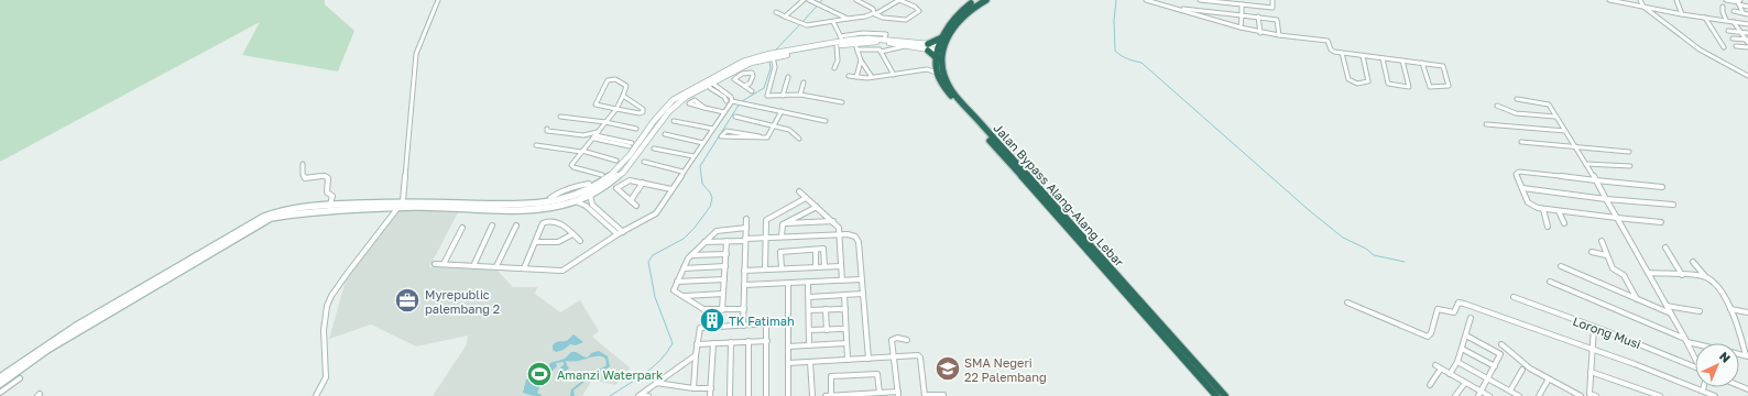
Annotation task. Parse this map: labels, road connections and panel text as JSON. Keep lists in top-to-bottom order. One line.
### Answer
{"streets":{"highway":["Jalan Bypass Alang-Alang Lebar"],"street":["Lorong Musi"]},"places":{"office":["Myrepublic palembang 2"],"building":["TK Fatimah"],"school or university":["SMA Negeri 22 Palembang"],"sports":["Amanzi Waterpark"]},"north":"top right"}
